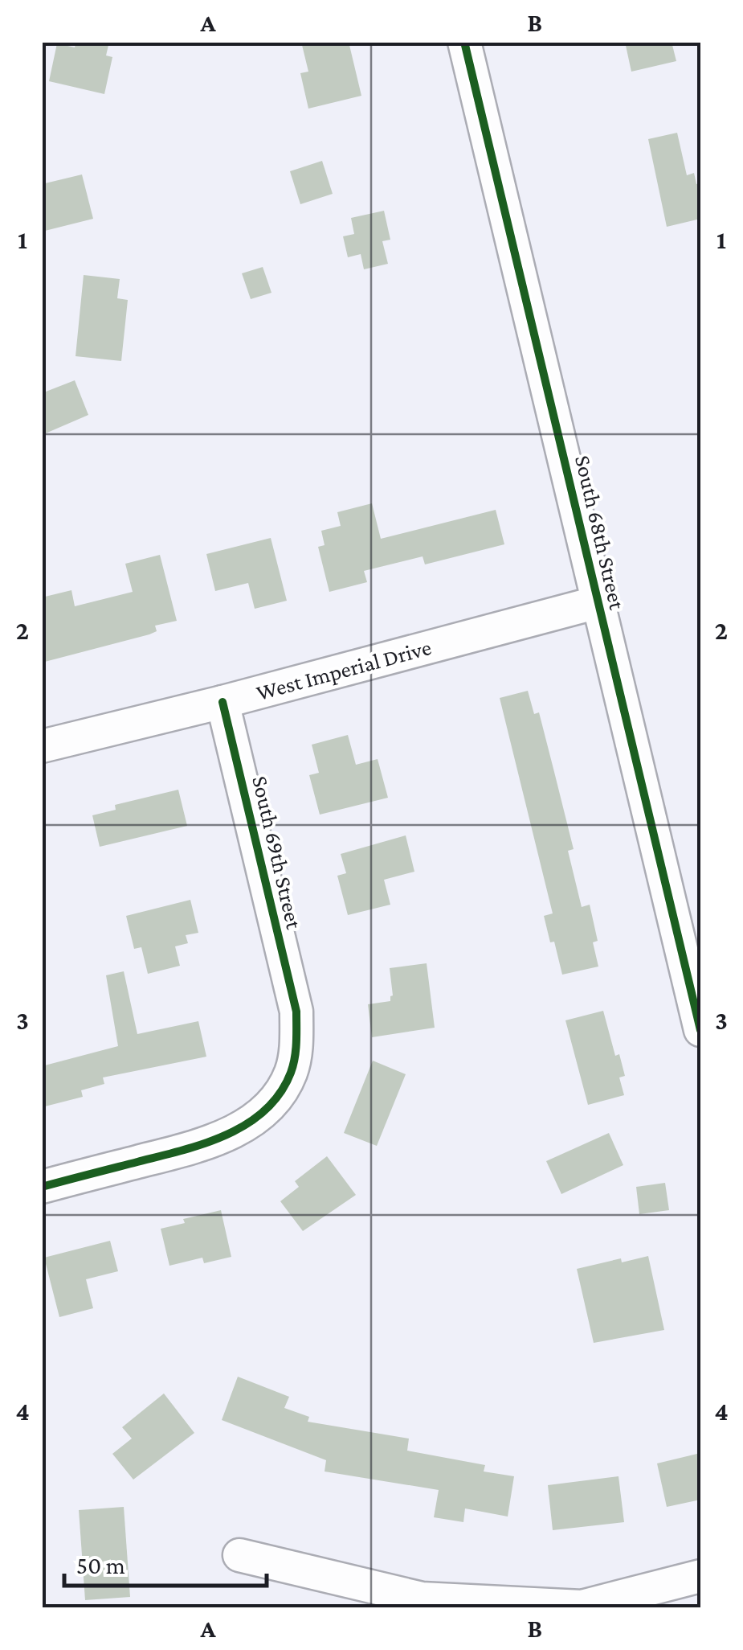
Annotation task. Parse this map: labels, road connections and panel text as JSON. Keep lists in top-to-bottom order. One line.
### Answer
{"streets":{"street":["South 68th Street","West Imperial Drive","South 69th Street"]},"crossings":[["South 68th Street","West Imperial Drive"],["West Imperial Drive","South 69th Street"]],"scale_bar":"50 m","grid":{"columns":["A","B"],"rows":["1","2","3","4"]}}
